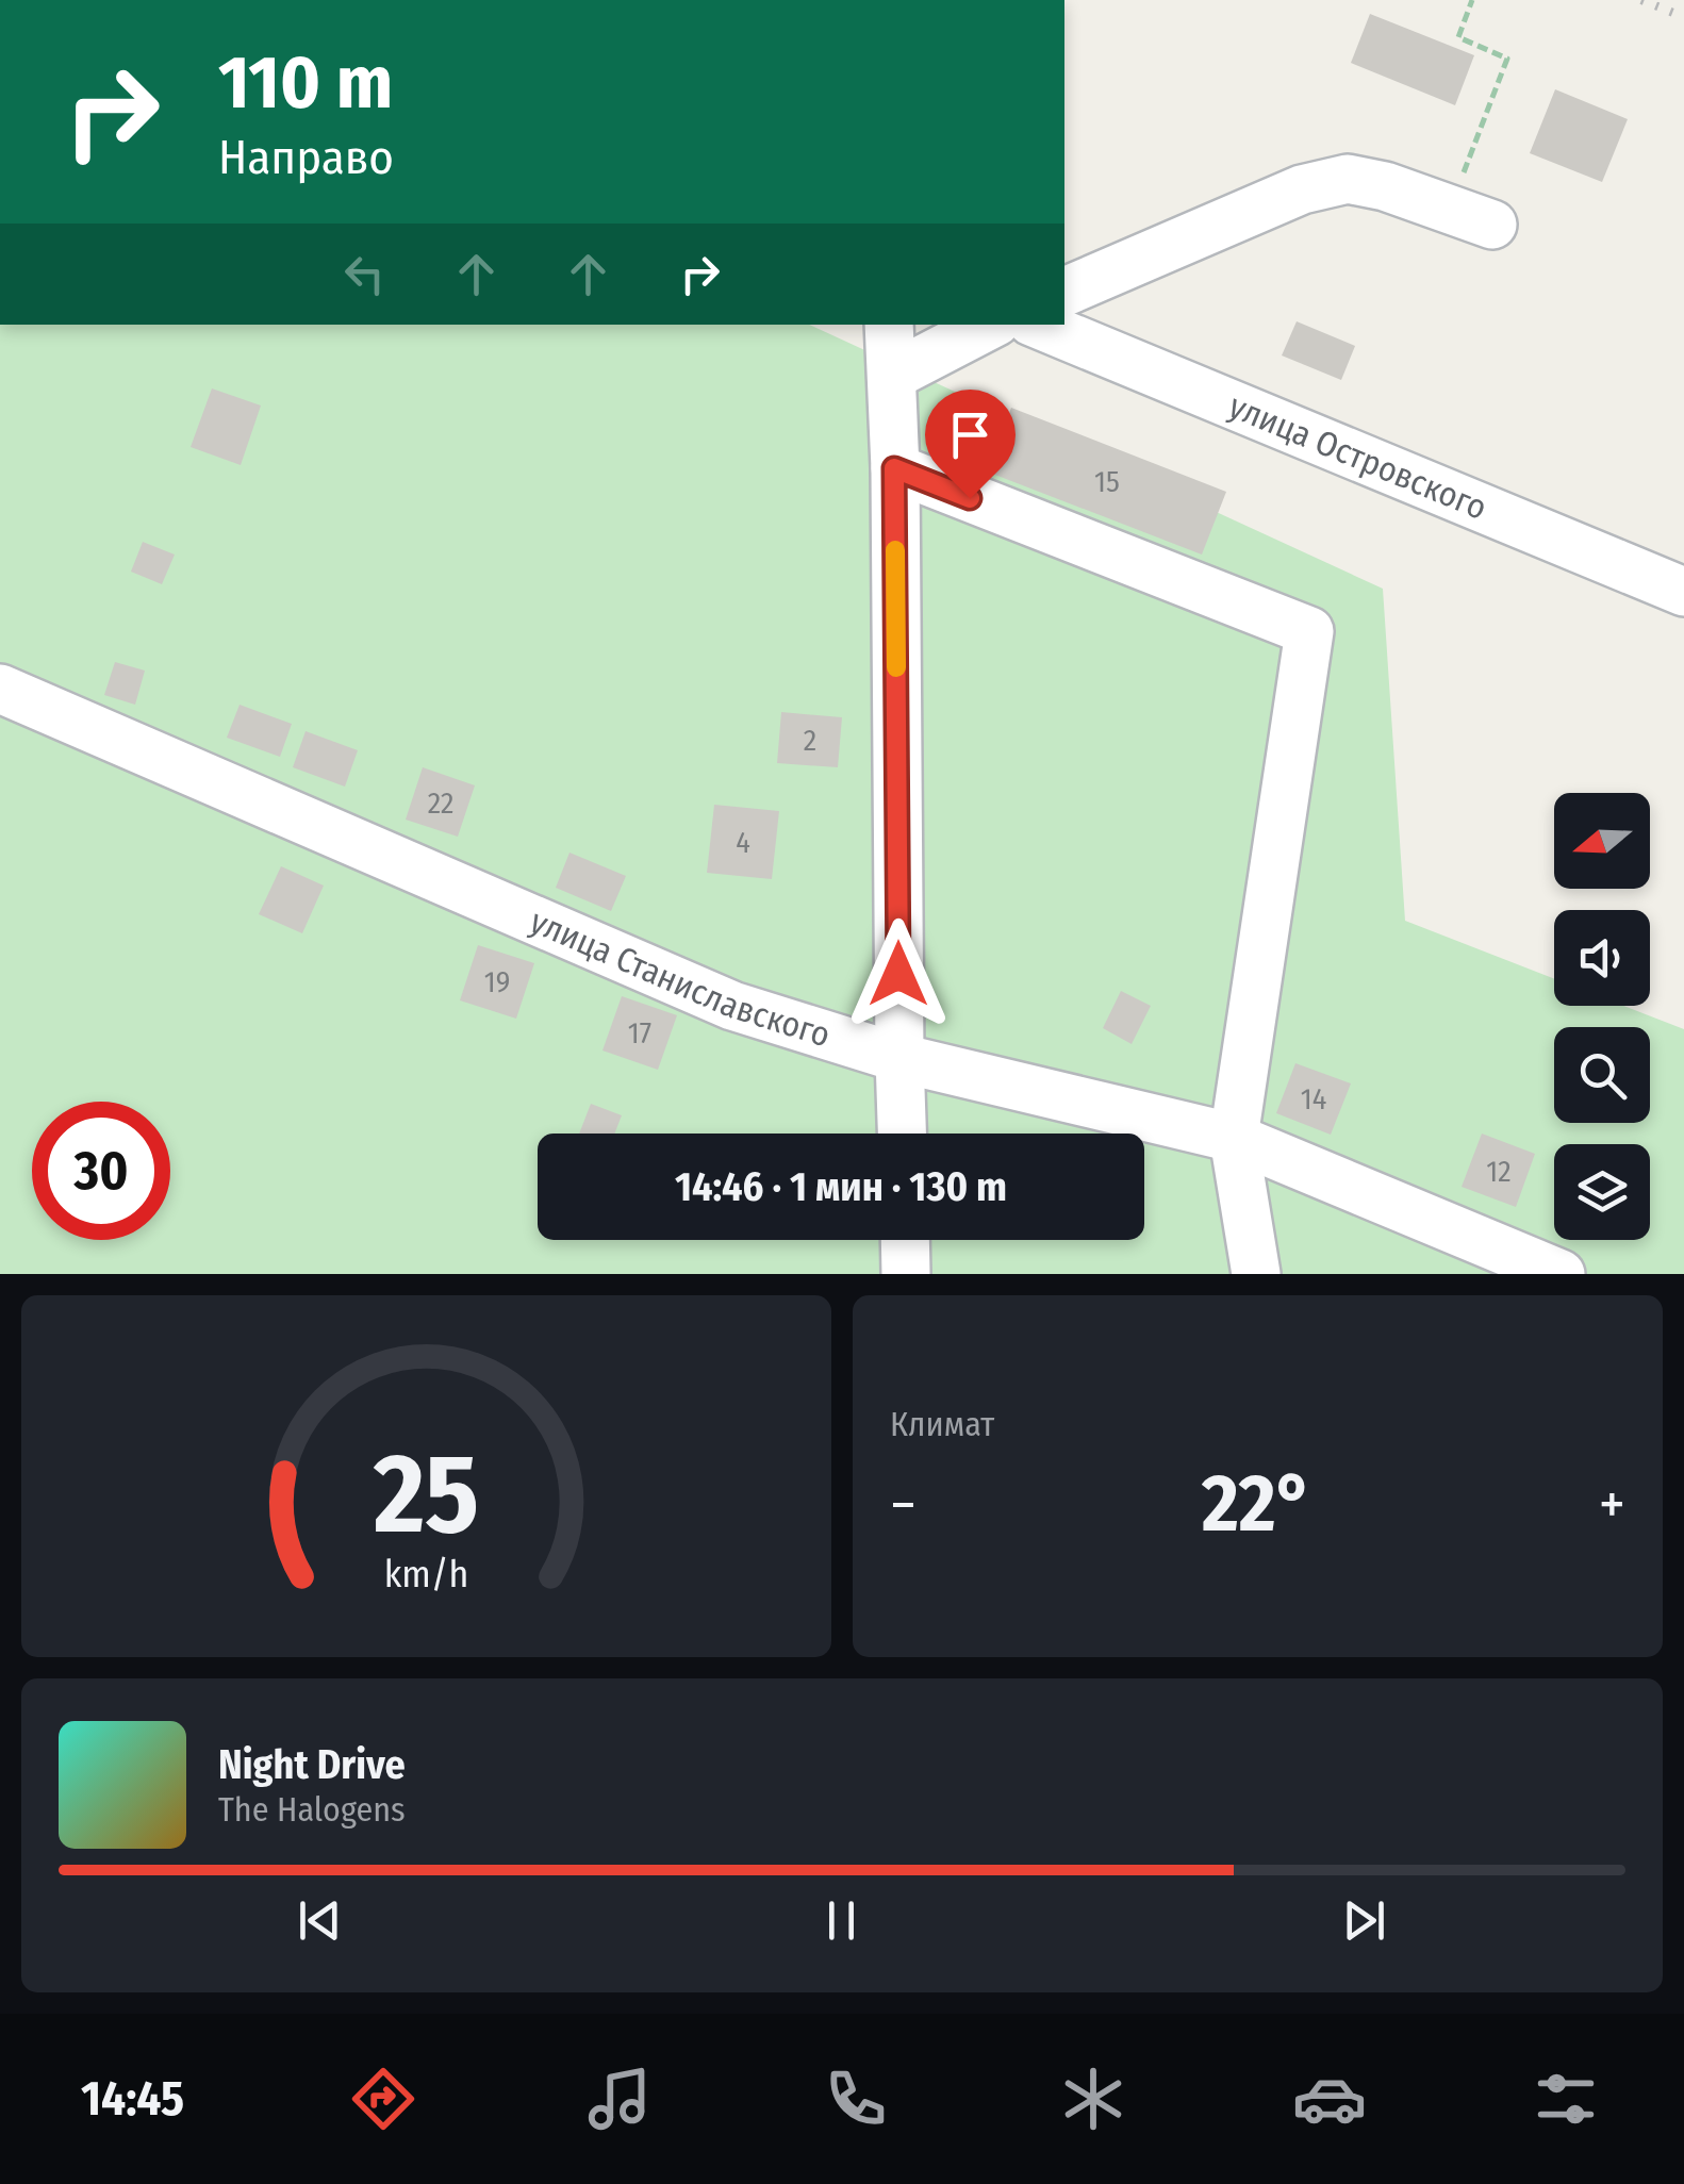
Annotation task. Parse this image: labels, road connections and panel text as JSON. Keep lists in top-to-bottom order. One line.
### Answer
{"streets":{"street":["улица Островского","улица Станиславского"]},"house_numbers":["15","2","22","4","19","17","14","12"],"north":"left","page":{"turn":["110 m","Направо"],"limit":"30","trip":"14:46 · 1 мин · 130 m","tile":"Климат","heat":["−","22°","+"],"song":["Night Drive","The Halogens"],"tabs":"14:45","gauge":["25","km/h"]}}
